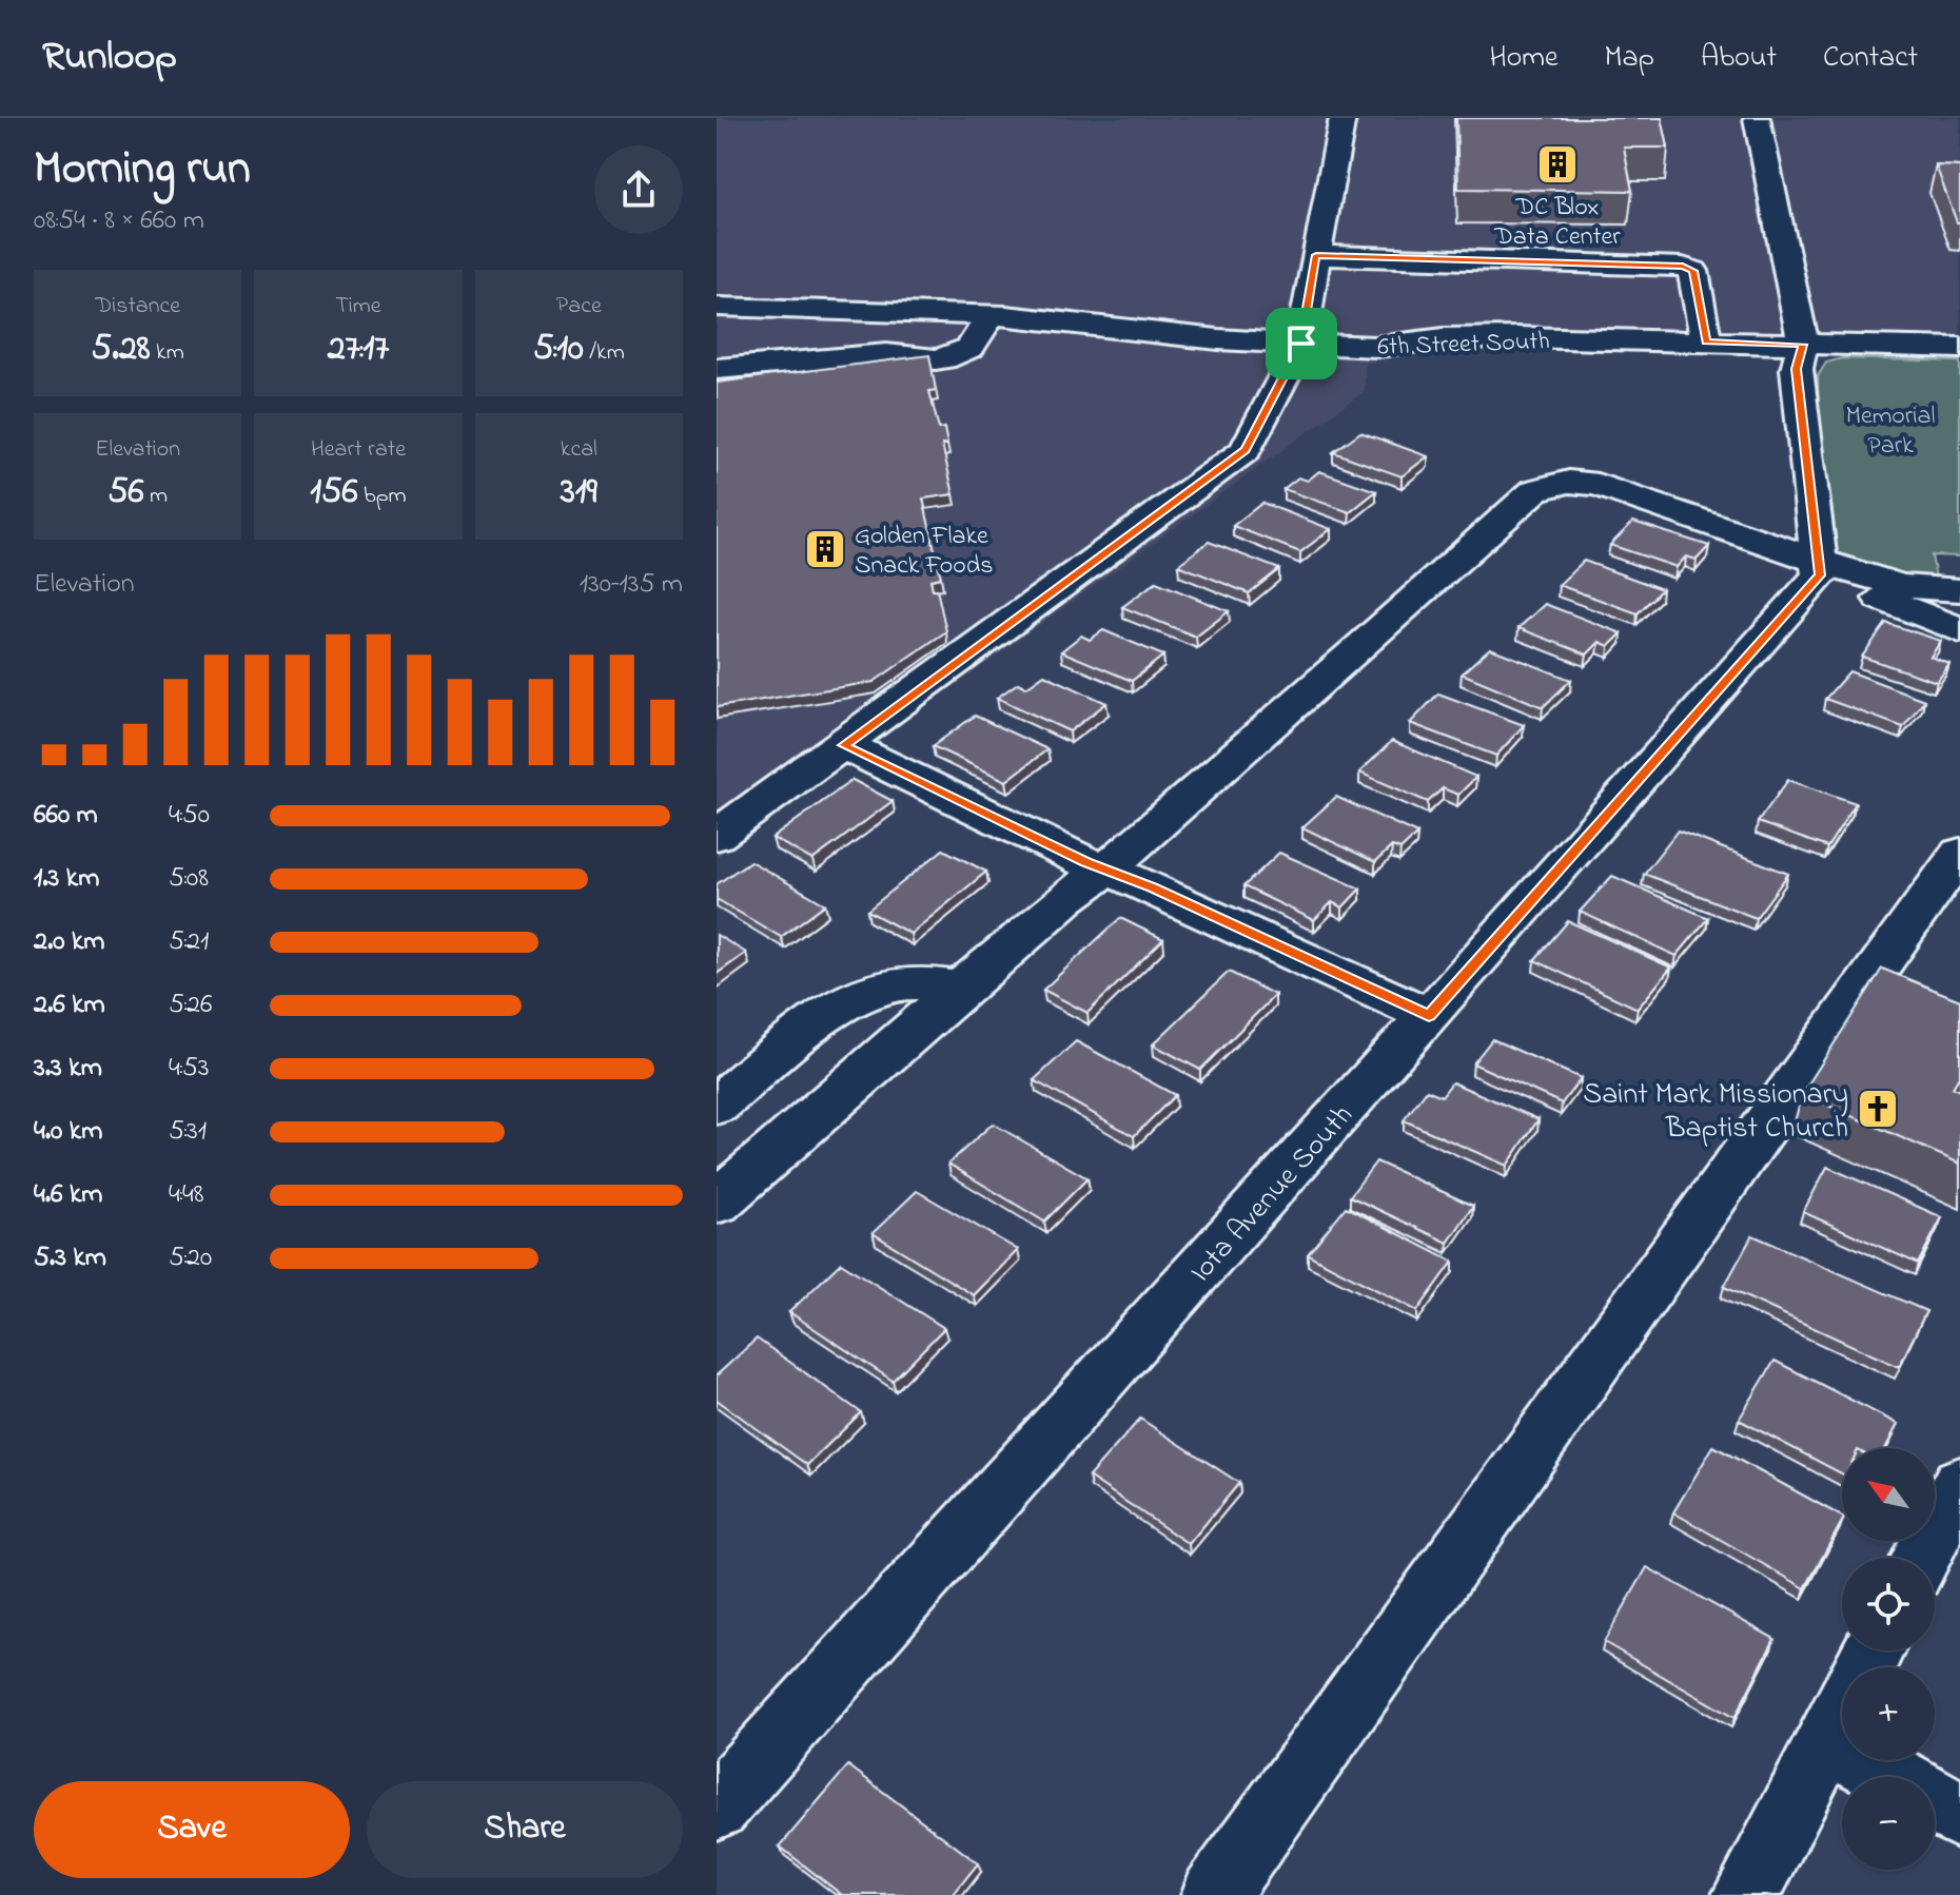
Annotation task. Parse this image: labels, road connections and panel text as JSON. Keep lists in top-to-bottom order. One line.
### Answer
{"streets":{"street":["6th Street South","Iota Avenue South"]},"parks":["Memorial Park"],"places":{"building":["DC Blox Data Center","Golden Flake Snack Foods"],"church":["Saint Mark Missionary Baptist Church"]},"north":"top left","page":{"header":"Runloop","nav":["Home","Map","About","Contact"],"heading":["Morning run","08:54 · 8 × 660 m"],"stats":[["Distance","5.28 km"],["Time","27:17"],["Pace","5:10 /km"],["Elevation","56 m"],["Heart rate","156 bpm"],["kcal","319"]],"chart":["Elevation","130–135 m"],"list":[{"name":"660 m","note":"4:50"},{"name":"1.3 km","note":"5:08"},{"name":"2.0 km","note":"5:21"},{"name":"2.6 km","note":"5:26"},{"name":"3.3 km","note":"4:53"},{"name":"4.0 km","note":"5:31"},{"name":"4.6 km","note":"4:48"},{"name":"5.3 km","note":"5:20"}],"map_buttons":["+","−"],"buttons":["Save","Share"]}}
